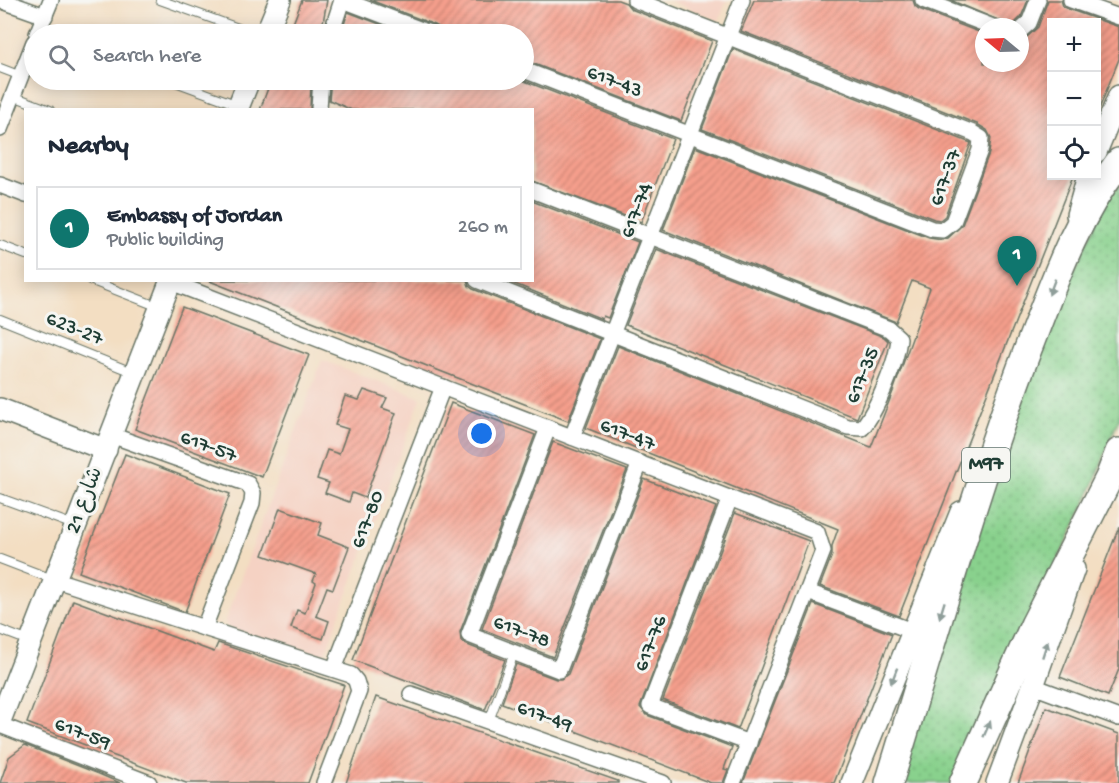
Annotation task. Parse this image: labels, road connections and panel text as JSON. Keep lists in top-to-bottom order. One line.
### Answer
{"streets":{"highway":["M97"],"street":["617-43","617-37","617-74","617-35","617-47","617-57","شارع 21","617-80","617-78","617-76","617-49","617-59"],"lane":["623-27"]},"crossings":[["617-43","617-37"],["617-43","617-74"],["617-37","617-74"],["617-74","617-35"],["617-74","617-47"],["623-27","شارع 21"],["617-47","617-80"],["617-47","617-78"],["617-47","617-76"],["617-57","شارع 21"],["شارع 21","617-59"]],"north":"left","page":{"map_buttons":["+","−"],"search":"Search here","heading":"Nearby","list":[{"mark":"1","name":"Embassy of Jordan","note":"Public building","value":"260 m"}],"pins":"1"}}
